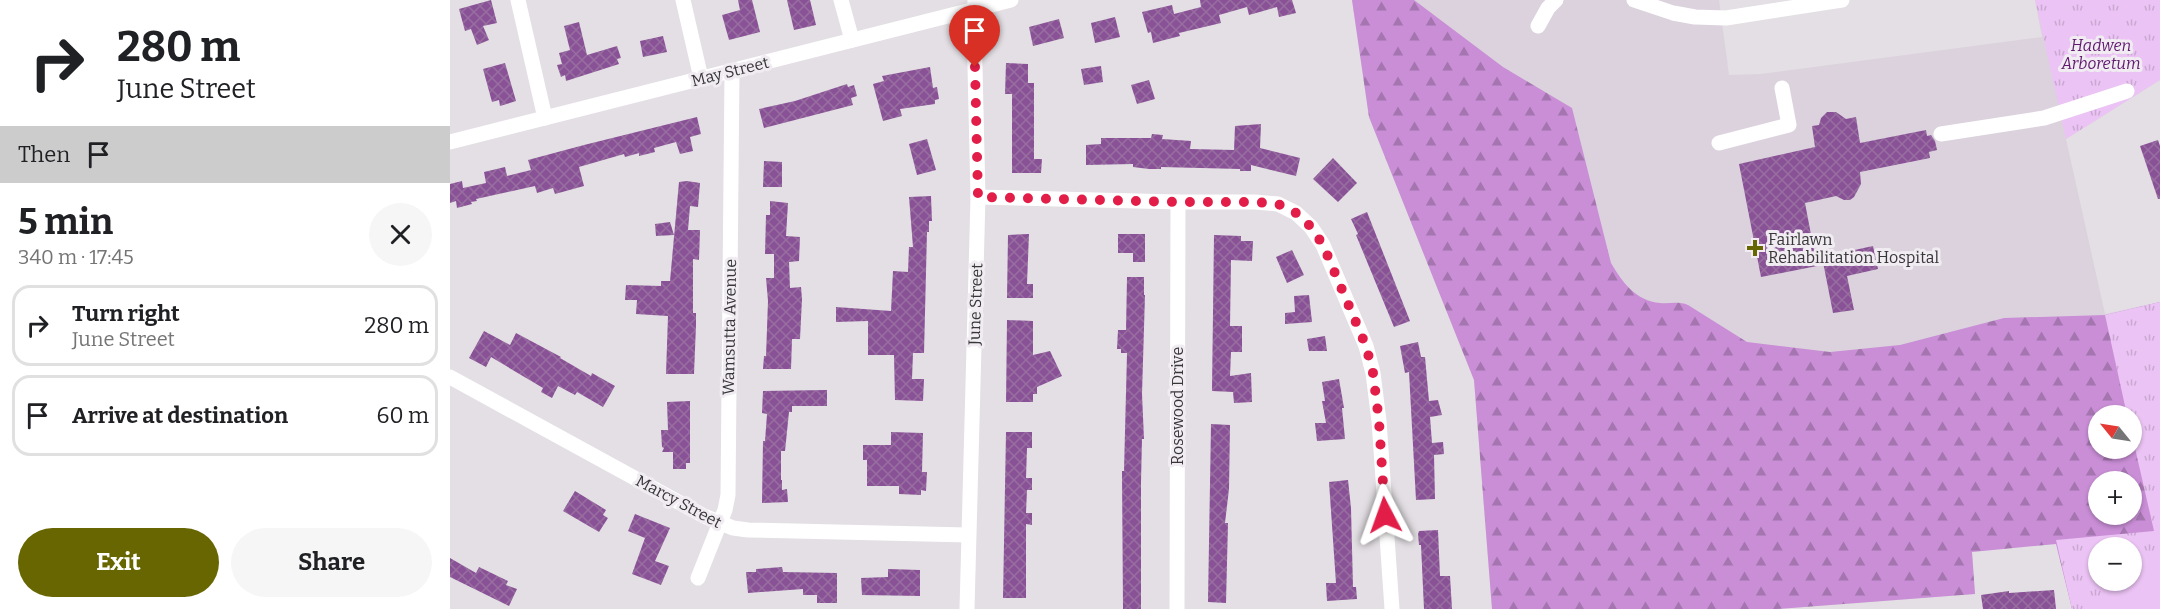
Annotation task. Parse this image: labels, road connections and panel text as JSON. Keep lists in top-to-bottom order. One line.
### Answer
{"streets":{"street":["May Street","June Street","Wamsutta Avenue","Rosewood Drive","Marcy Street"]},"crossings":[["May Street","June Street"],["May Street","Wamsutta Avenue"],["June Street","Marcy Street"],["Wamsutta Avenue","Marcy Street"]],"parks":["Hadwen Arboretum"],"places":{"health":["Fairlawn Rehabilitation Hospital"]},"north":"top left","page":{"turn":["280 m","June Street"],"then":"Then","heading":["5 min","340 m · 17:45"],"list":[{"name":"Turn right","note":"June Street","value":"280 m"},{"name":"Arrive at destination","value":"60 m"}],"map_buttons":["+","−"],"buttons":["Exit","Share"]}}
